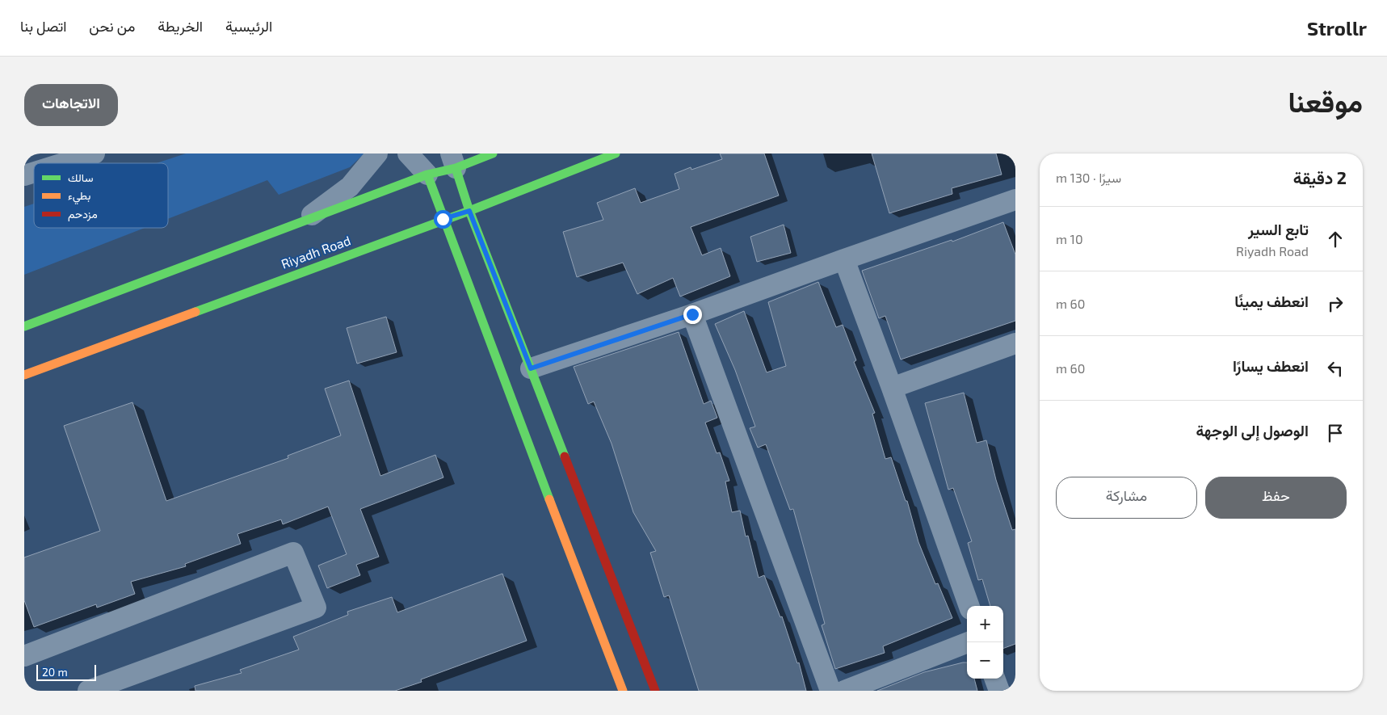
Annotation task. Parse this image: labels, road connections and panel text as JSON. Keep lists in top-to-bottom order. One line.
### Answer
{"streets":{"street":["Riyadh Road"]},"legend":["سالك","بطيء","مزدحم"],"scale_bar":"20 m","page":{"header":"Strollr","nav":["الرئيسية","الخريطة","من نحن","اتصل بنا"],"title":"موقعنا","buttons":["الاتجاهات",["حفظ","مشاركة"]],"heading":["2 دقيقة","سيرًا · 130 m"],"list":[["تابع السير","Riyadh Road","10 m"],["انعطف يمينًا","60 m"],["انعطف يسارًا","60 m"],"الوصول إلى الوجهة"],"map_buttons":["+","−"],"scale":"20 m"}}
